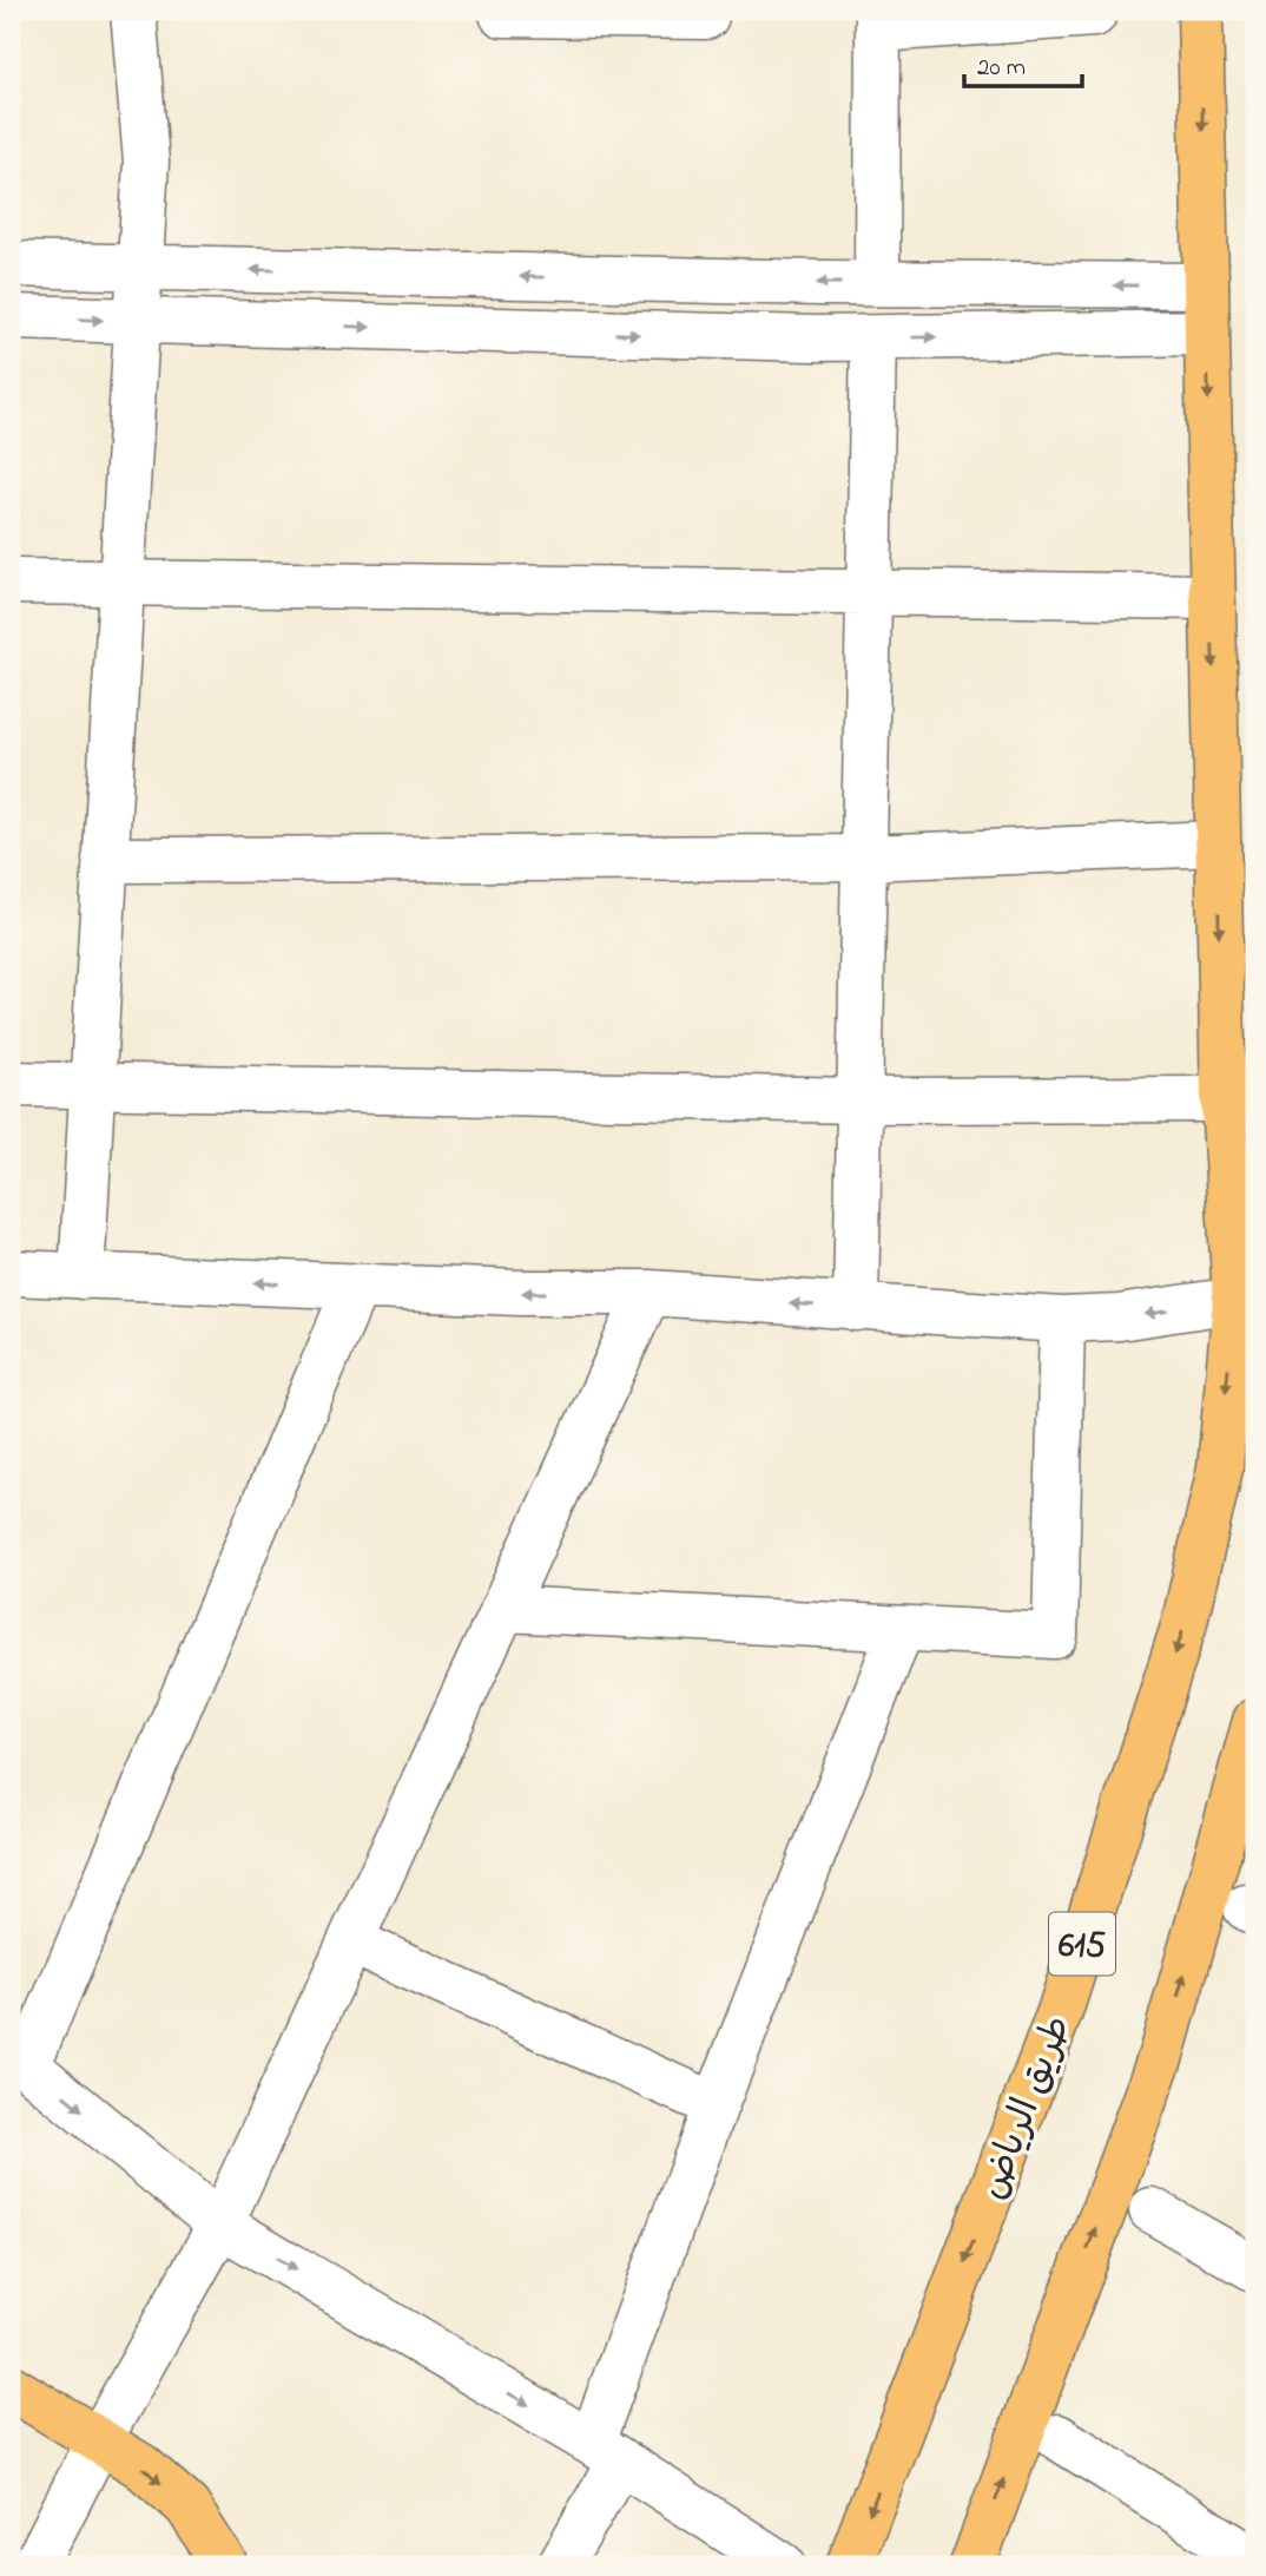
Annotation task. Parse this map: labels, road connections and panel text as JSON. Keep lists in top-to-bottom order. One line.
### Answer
{"streets":{"main road":["615","طريق الرياض"]},"scale_bar":"20 m"}
